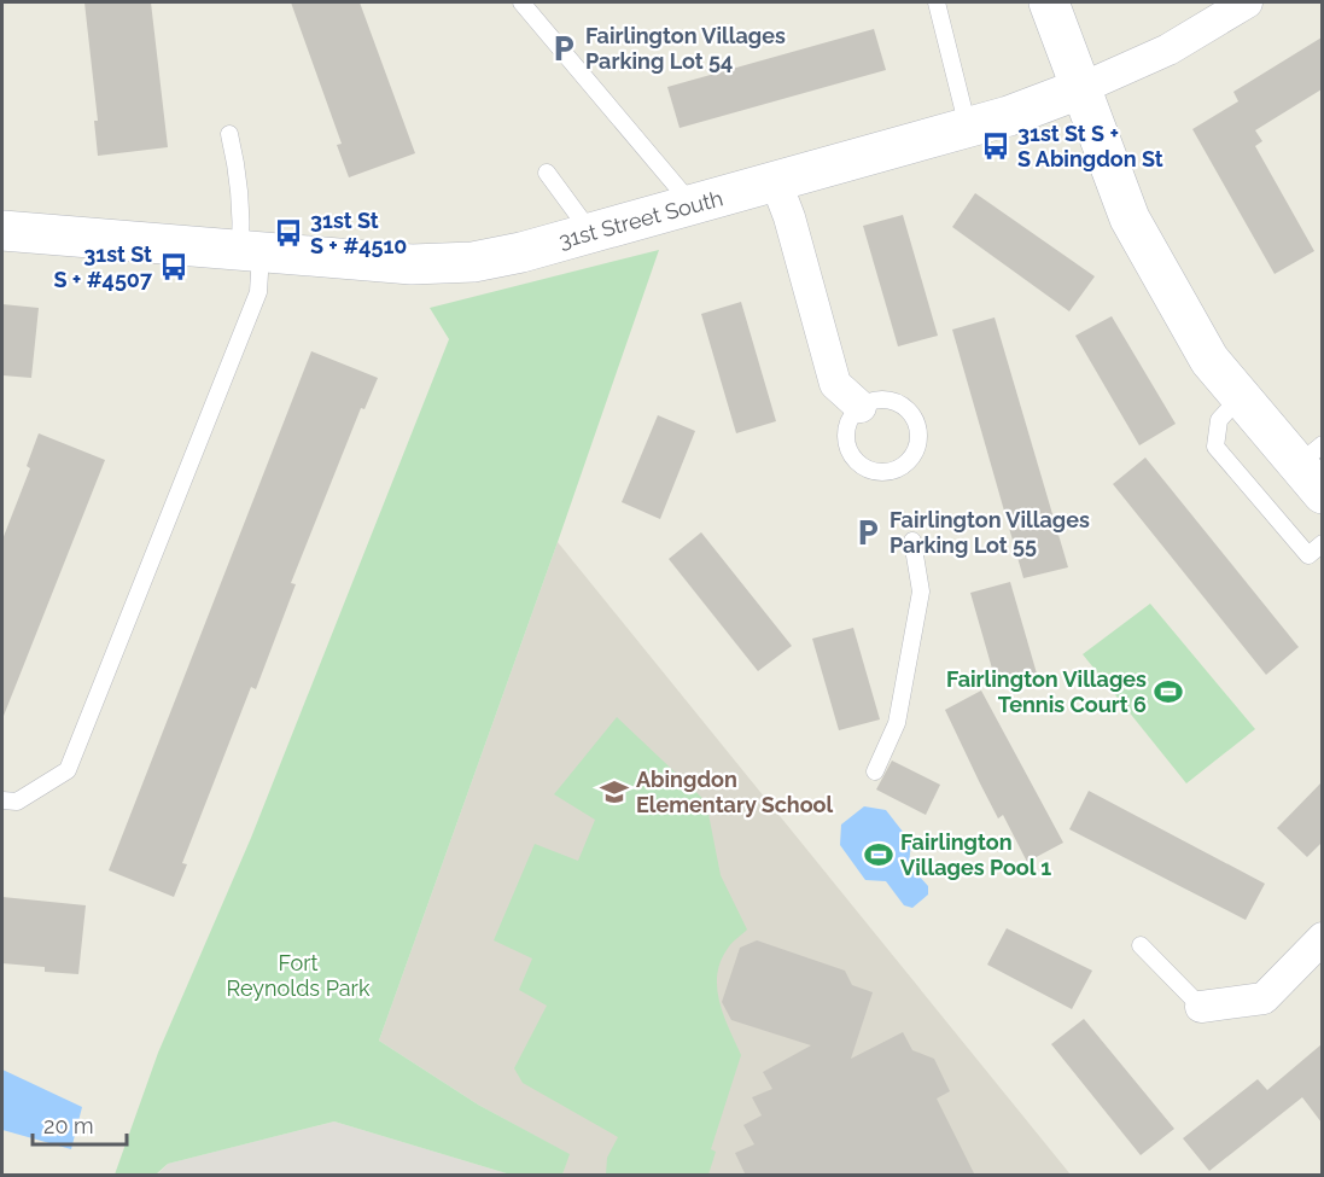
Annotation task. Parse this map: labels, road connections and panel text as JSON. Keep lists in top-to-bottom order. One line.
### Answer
{"streets":{"street":["31st Street South"]},"parks":["Fort Reynolds Park"],"places":{"parking":["Fairlington Villages Parking Lot 54","Fairlington Villages Parking Lot 55"],"bus stop":["31st St S + S Abingdon St","31st St S + #4510","31st St S + #4507"],"sports":["Fairlington Villages Tennis Court 6","Fairlington Villages Pool 1"],"school or university":["Abingdon Elementary School"]},"scale_bar":"20 m"}
